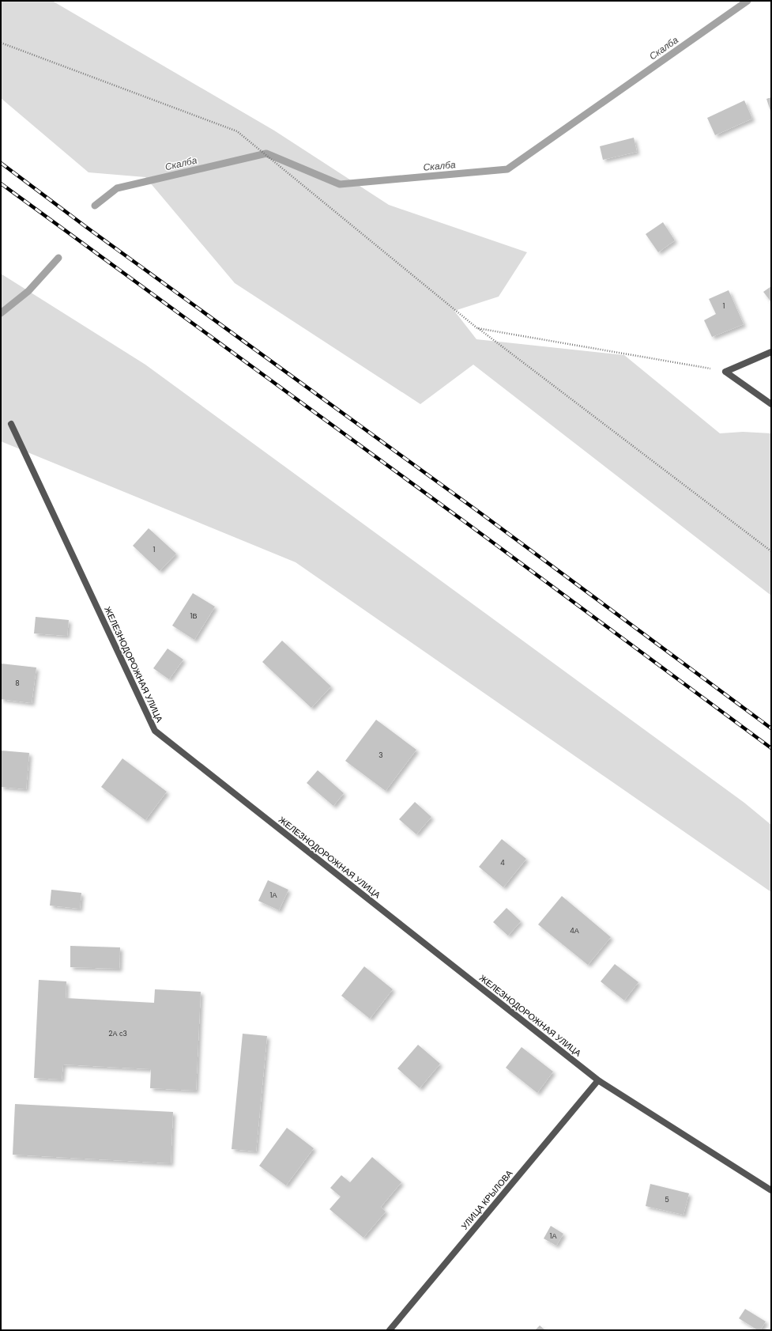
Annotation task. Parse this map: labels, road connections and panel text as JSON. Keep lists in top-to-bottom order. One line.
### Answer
{"streets":{"street":["ЖЕЛЕЗНОДОРОЖНАЯ УЛИЦА","УЛИЦА КРЫЛОВА"]},"crossings":[["ЖЕЛЕЗНОДОРОЖНАЯ УЛИЦА","УЛИЦА КРЫЛОВА"]],"water":["Скалба"],"house_numbers":["1","1","1В","8","3","4","1А","4А","2А с3","5","1А"]}
